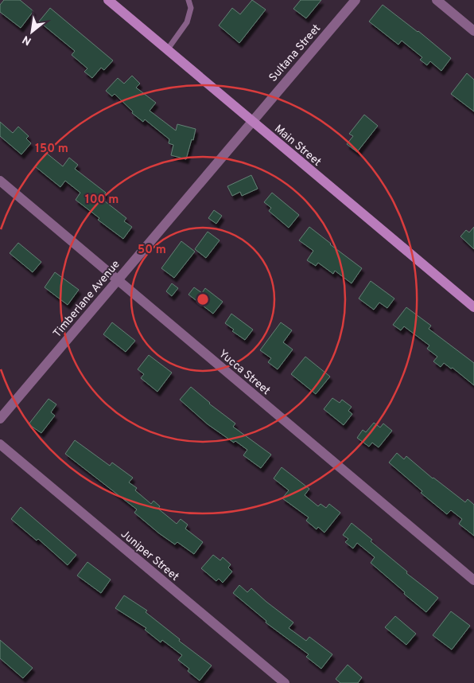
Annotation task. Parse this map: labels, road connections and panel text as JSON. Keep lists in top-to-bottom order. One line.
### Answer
{"streets":{"main road":["Main Street"],"street":["Sultana Street","Timberlane Avenue","Yucca Street","Juniper Street"]},"crossings":[["Sultana Street","Main Street"],["Sultana Street","Timberlane Avenue"],["Main Street","Timberlane Avenue"],["Timberlane Avenue","Yucca Street"]],"north":"bottom left","rings":["150 m","100 m","50 m"]}
